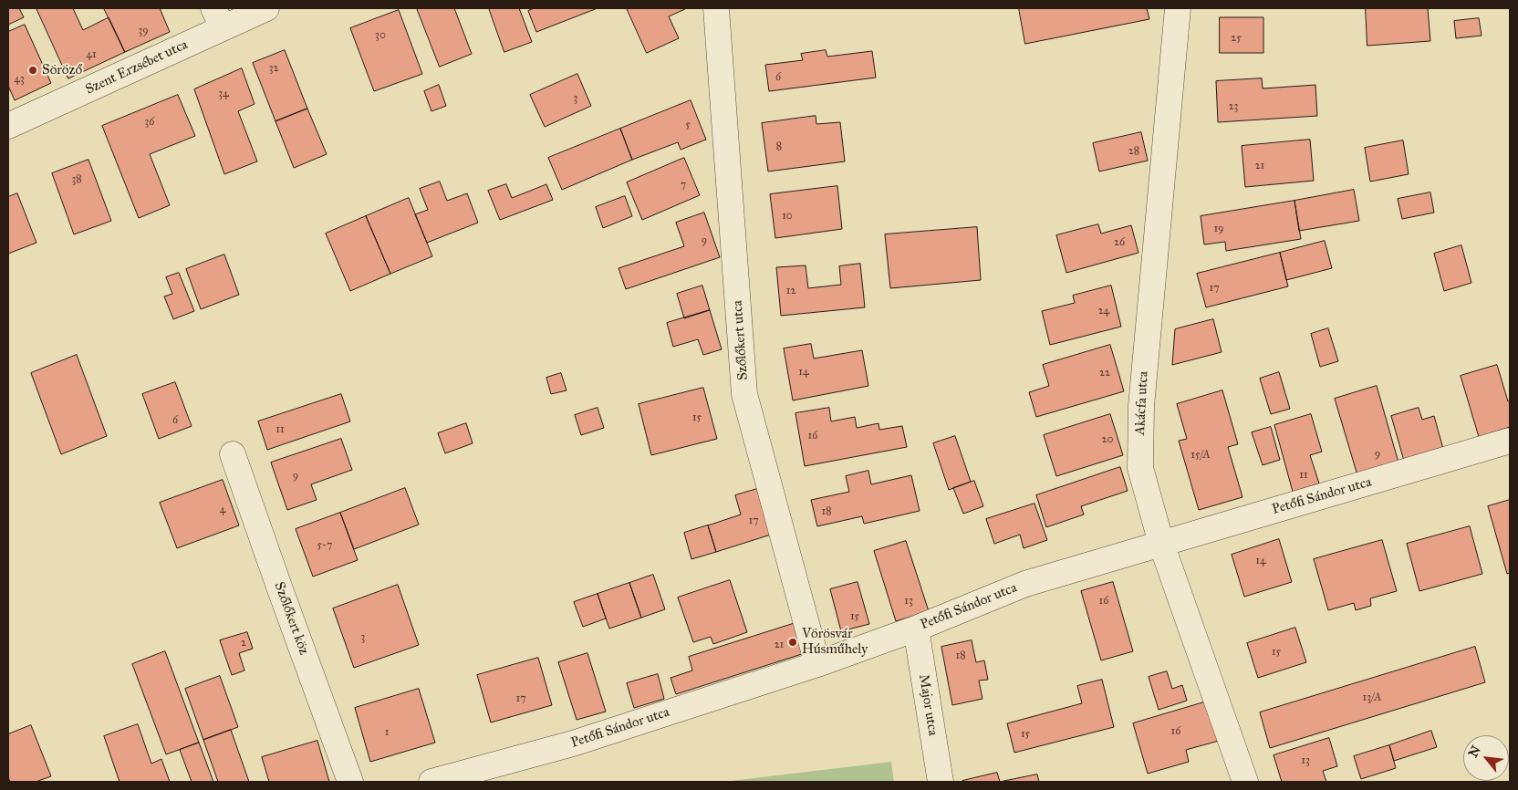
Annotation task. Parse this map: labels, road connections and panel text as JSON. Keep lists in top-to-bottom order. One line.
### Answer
{"streets":{"street":["Szent Erzsébet utca","Szőlőkert utca","Akácfa utca","Petőfi Sándor utca","Szőlőkert köz","Major utca"]},"crossings":[["Szőlőkert utca","Petőfi Sándor utca"],["Akácfa utca","Petőfi Sándor utca"],["Petőfi Sándor utca","Major utca"]],"places":["Söröző","Vörösvár Húsműhely"],"house_numbers":["39","30","25","41","32","6","43","34","3","23","36","5","8","28","21","38","7","10","19","9","26","17","12","24","14","22","15","6","11","16","20","9","15/A","11","9","4","18","17","5-7","14","13","16","15","3","2","21","15","18","13/A","17","16","1","15","13"],"north":"top left"}
